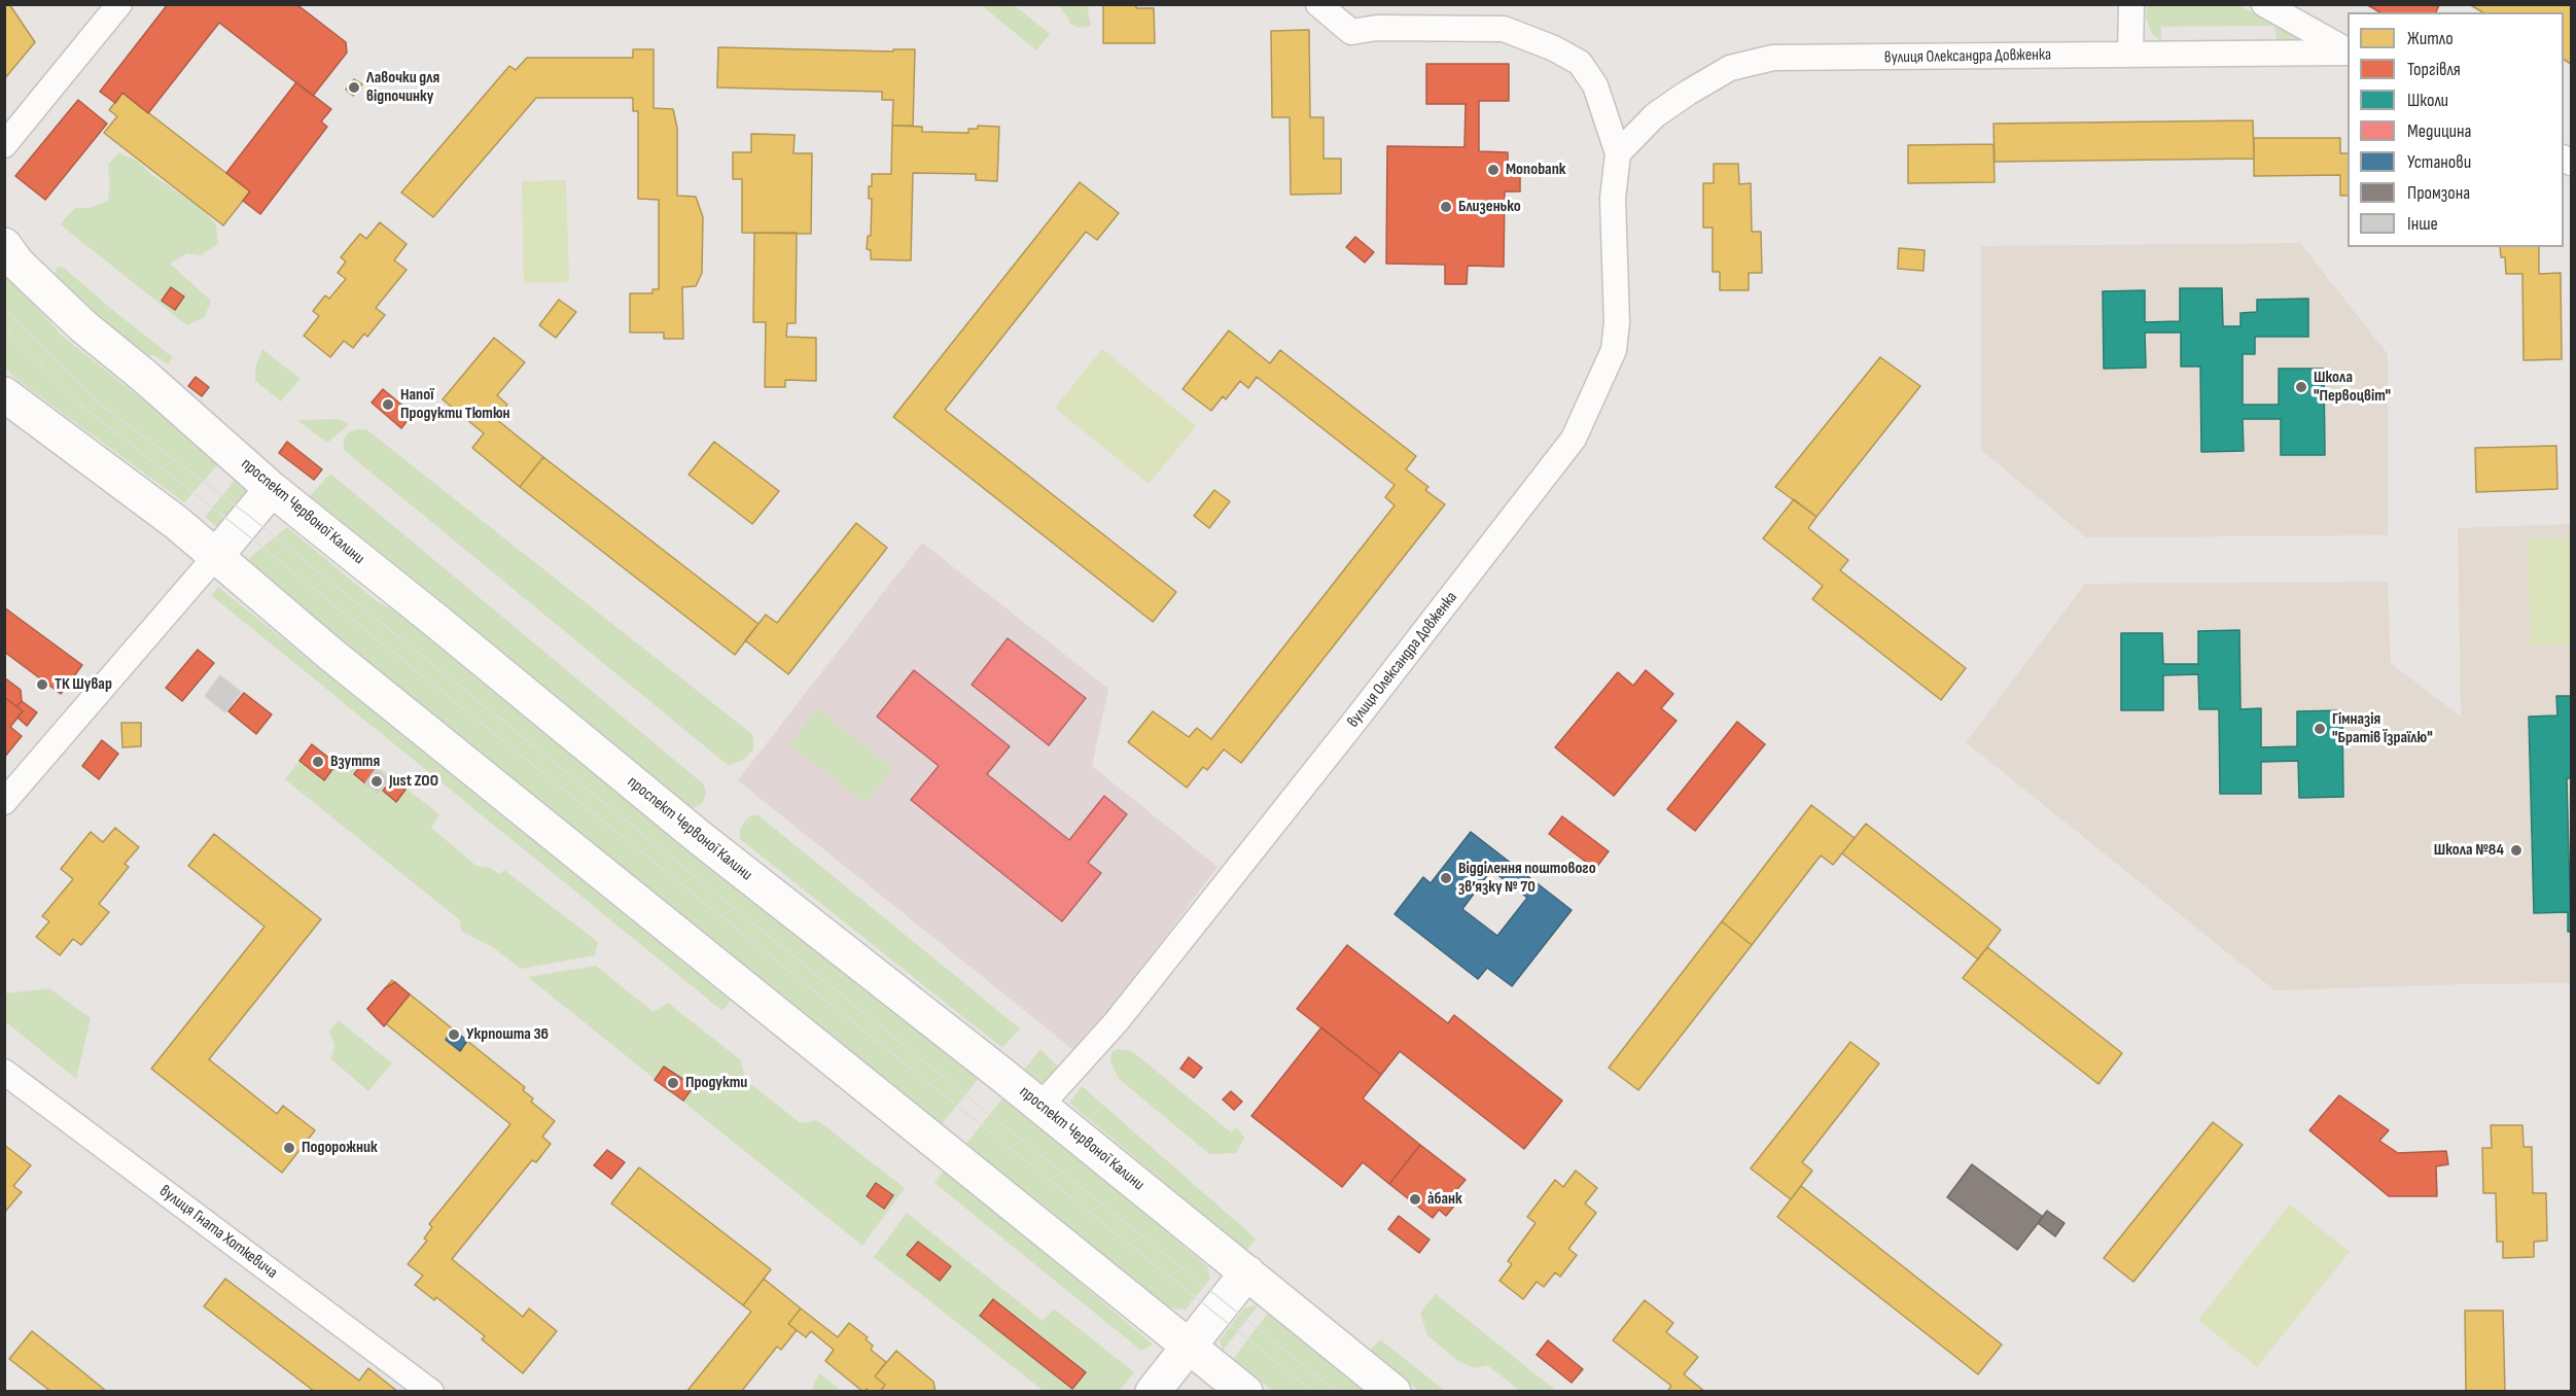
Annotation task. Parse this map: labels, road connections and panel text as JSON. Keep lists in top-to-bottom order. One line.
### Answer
{"streets":{"main road":["проспект Червоної Калини"],"street":["вулиця Олександра Довженка","вулиця Гната Хоткевича"]},"crossings":[["вулиця Олександра Довженка","проспект Червоної Калини"]],"places":["Лавочки для відпочинку","Monobank","Близенько","Школа \"Первоцвіт\"","Напої Продукти Тютюн","ТК Шувар","Гімназія \"Братів Їзраїлю\"","Взуття","Just ZOO","Школа №84","Відділення поштового зв’язку № 70","Укрпошта 36","Продукти","Подорожник","а̀банк"],"legend":["Житло","Торгівля","Школи","Медицина","Установи","Промзона","Інше"]}
